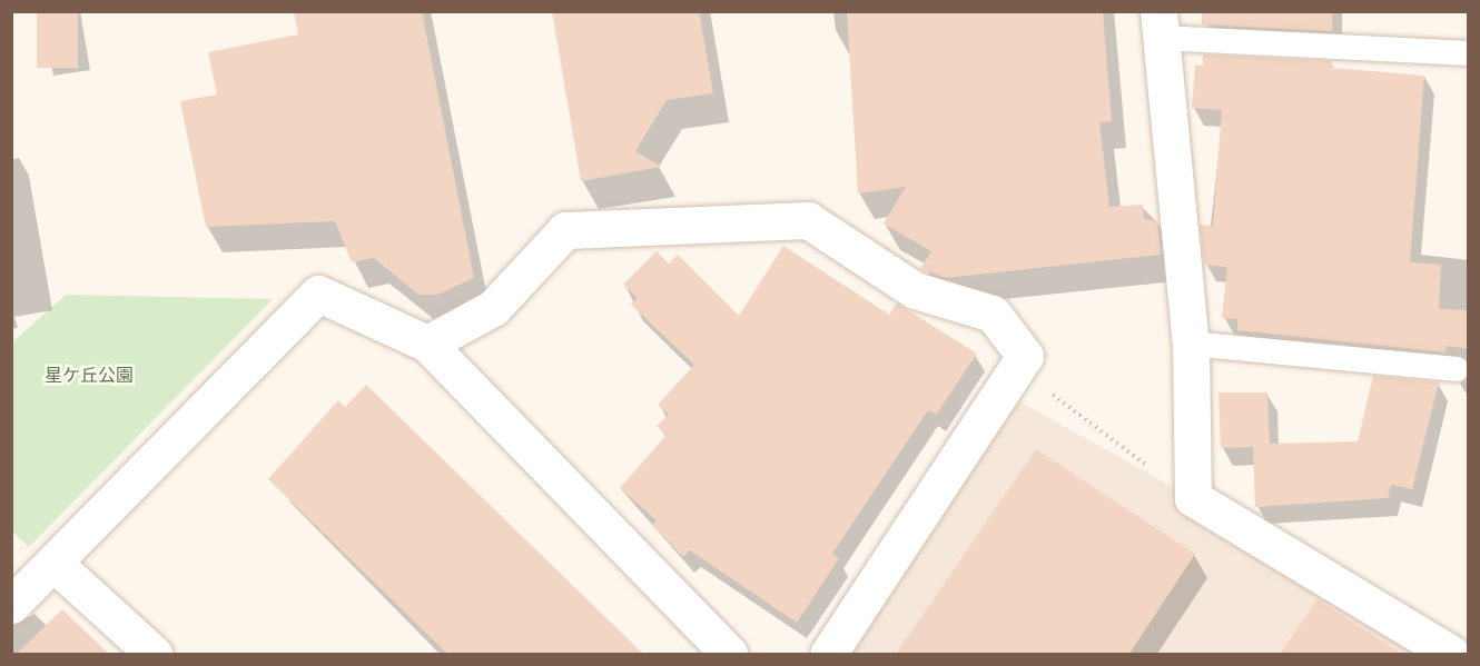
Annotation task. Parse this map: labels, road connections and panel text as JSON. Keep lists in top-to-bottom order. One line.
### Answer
{"parks":["星ケ丘公園"]}
